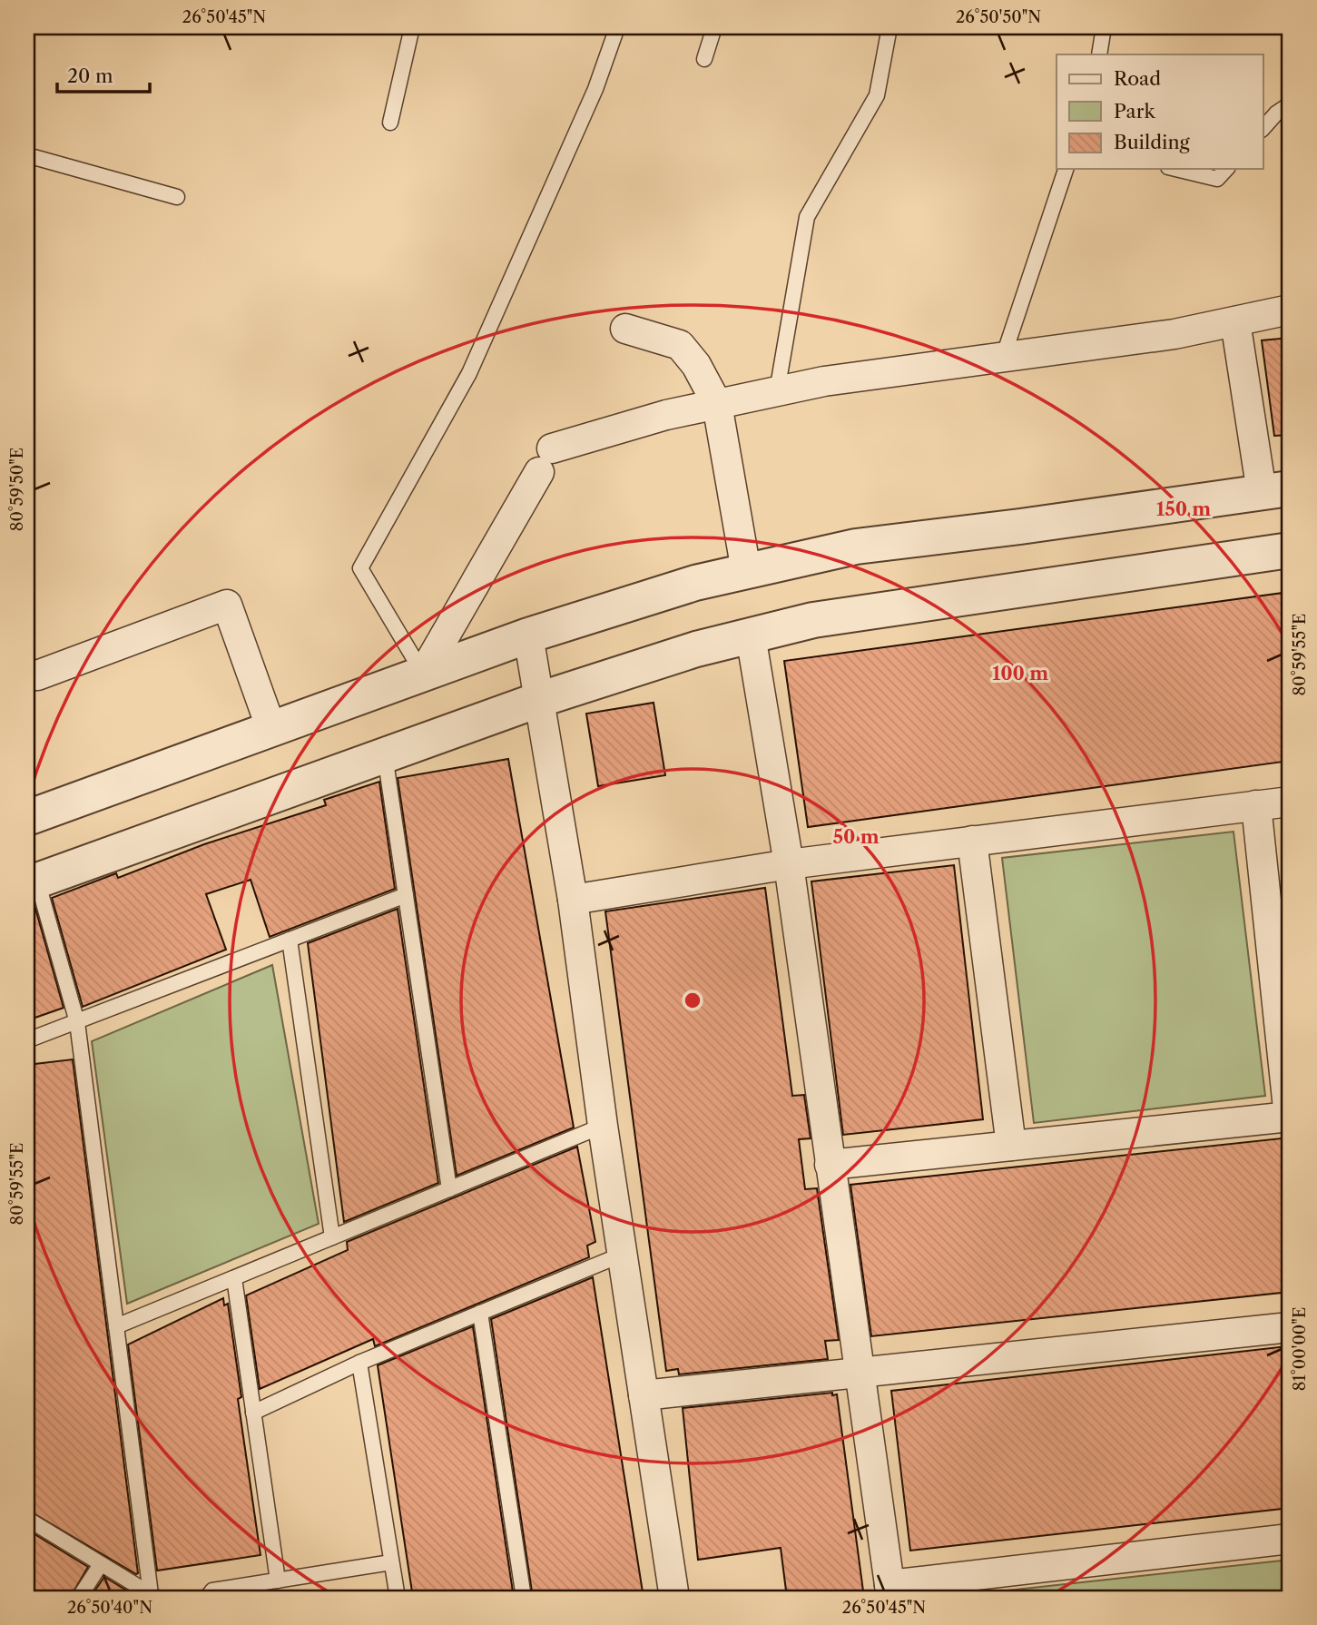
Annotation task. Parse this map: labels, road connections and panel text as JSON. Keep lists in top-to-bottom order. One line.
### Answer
{"legend":["Road","Park","Building"],"scale_bar":"20 m","coordinates":["26°50'45\"N","26°50'50\"N","80°59'50\"E","80°59'55\"E","81°00'00\"E","26°50'40\"N"],"rings":["150 m","100 m","50 m"]}
